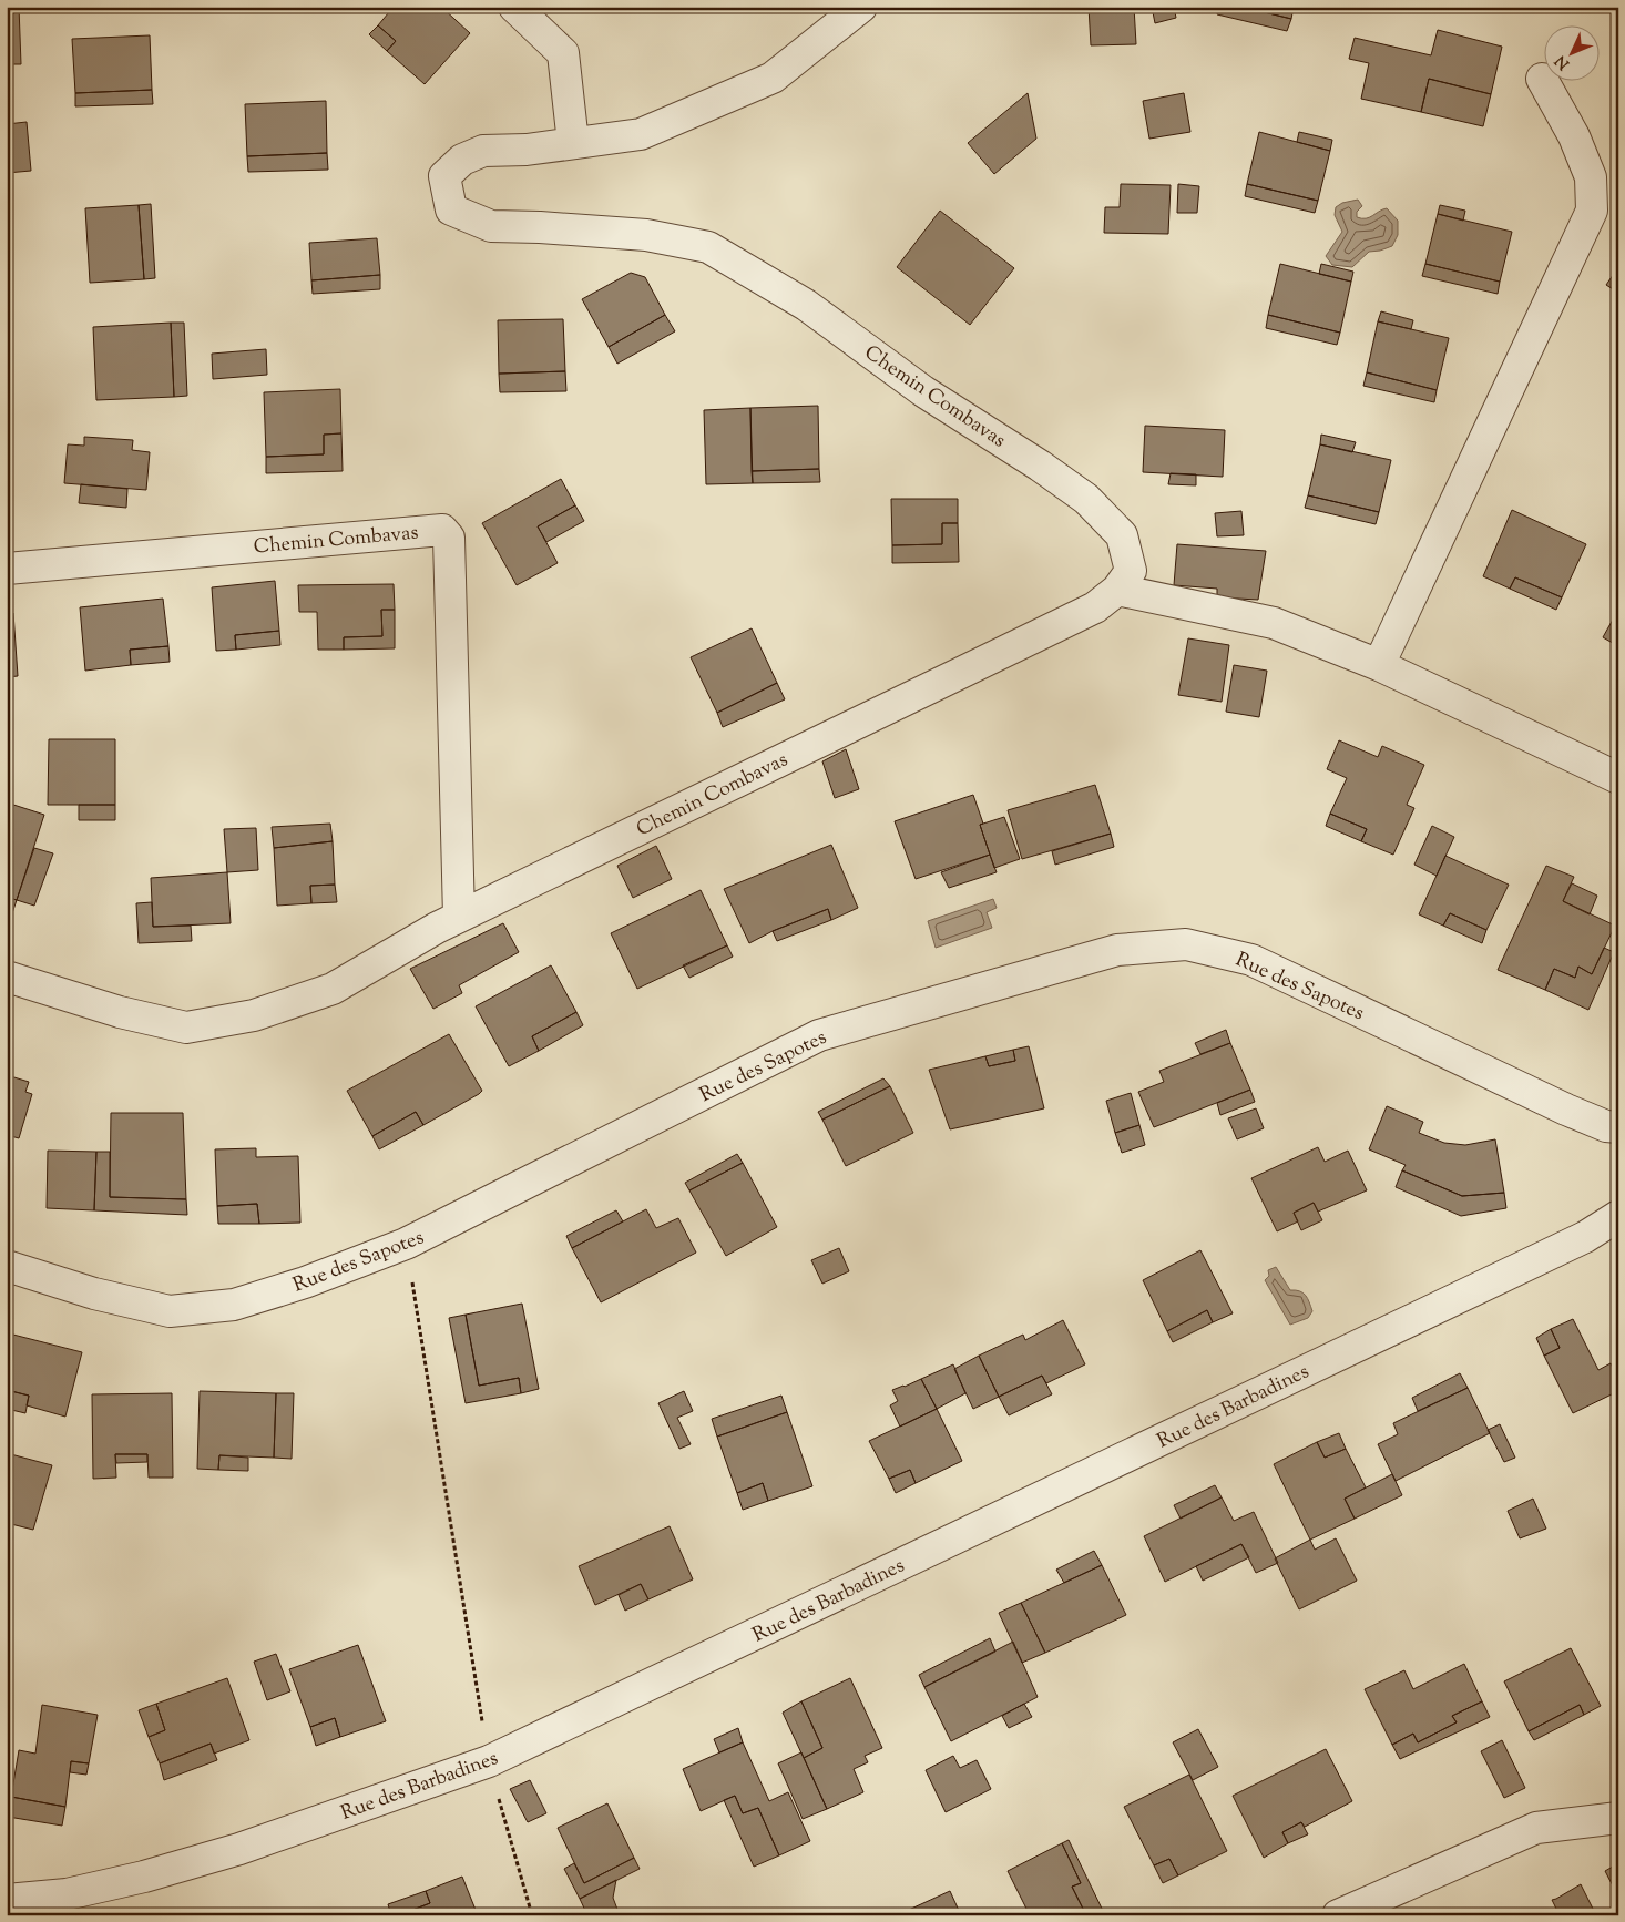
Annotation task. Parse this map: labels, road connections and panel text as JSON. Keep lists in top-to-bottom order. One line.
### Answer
{"streets":{"street":["Chemin Combavas","Rue des Sapotes","Rue des Barbadines"]},"north":"bottom left"}
